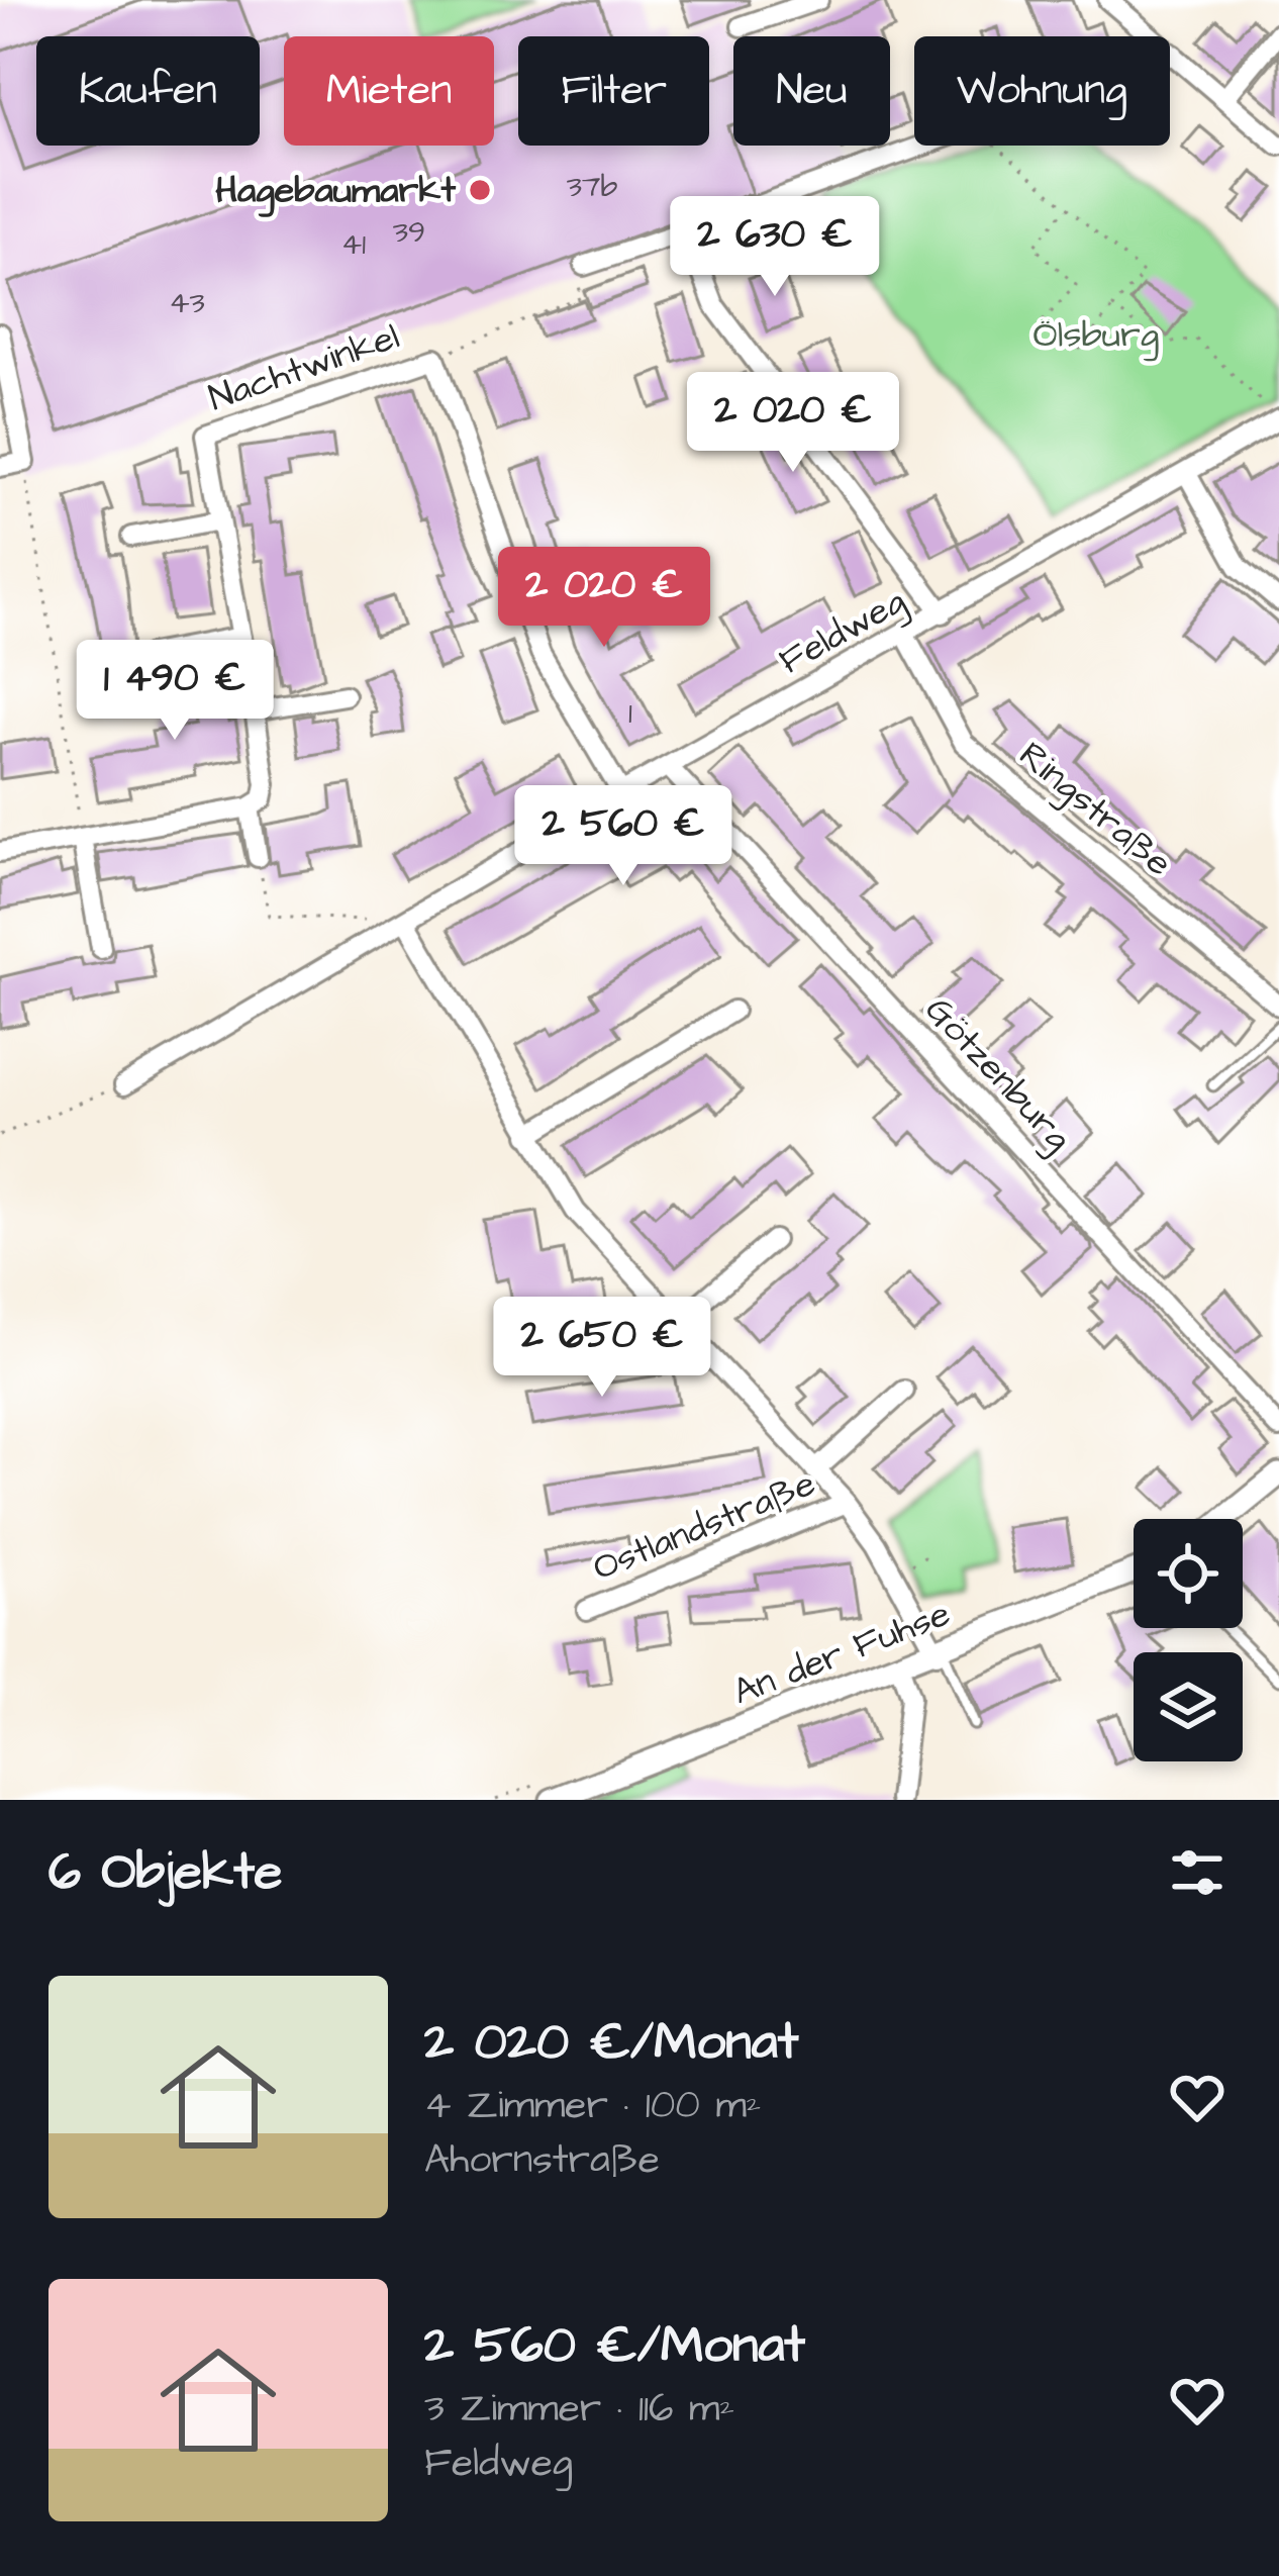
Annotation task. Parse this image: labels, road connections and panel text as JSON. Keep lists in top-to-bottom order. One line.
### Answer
{"streets":{"street":["Nachtwinkel","Feldweg","Ringstraße","Götzenburg","Ostlandstraße","An der Fuhse"]},"crossings":[["Feldweg","Ringstraße"],["Feldweg","Götzenburg"],["Feldweg","Ostlandstraße"],["Ostlandstraße","An der Fuhse"]],"parks":["Ölsburg"],"places":["Hagebaumarkt"],"house_numbers":["37b","39","41","43","1"],"page":{"chip":["Kaufen","Mieten","Filter","Neu","Wohnung"],"price":["2 630 €","2 020 €","2 020 €","1 490 €","2 560 €","2 650 €"],"heading":"6 Objekte","list":[{"name":"2 020 €/Monat","note":"4 Zimmer · 100 m² · Ahornstraße"},{"name":"2 560 €/Monat","note":"3 Zimmer · 116 m² · Feldweg"}]}}
